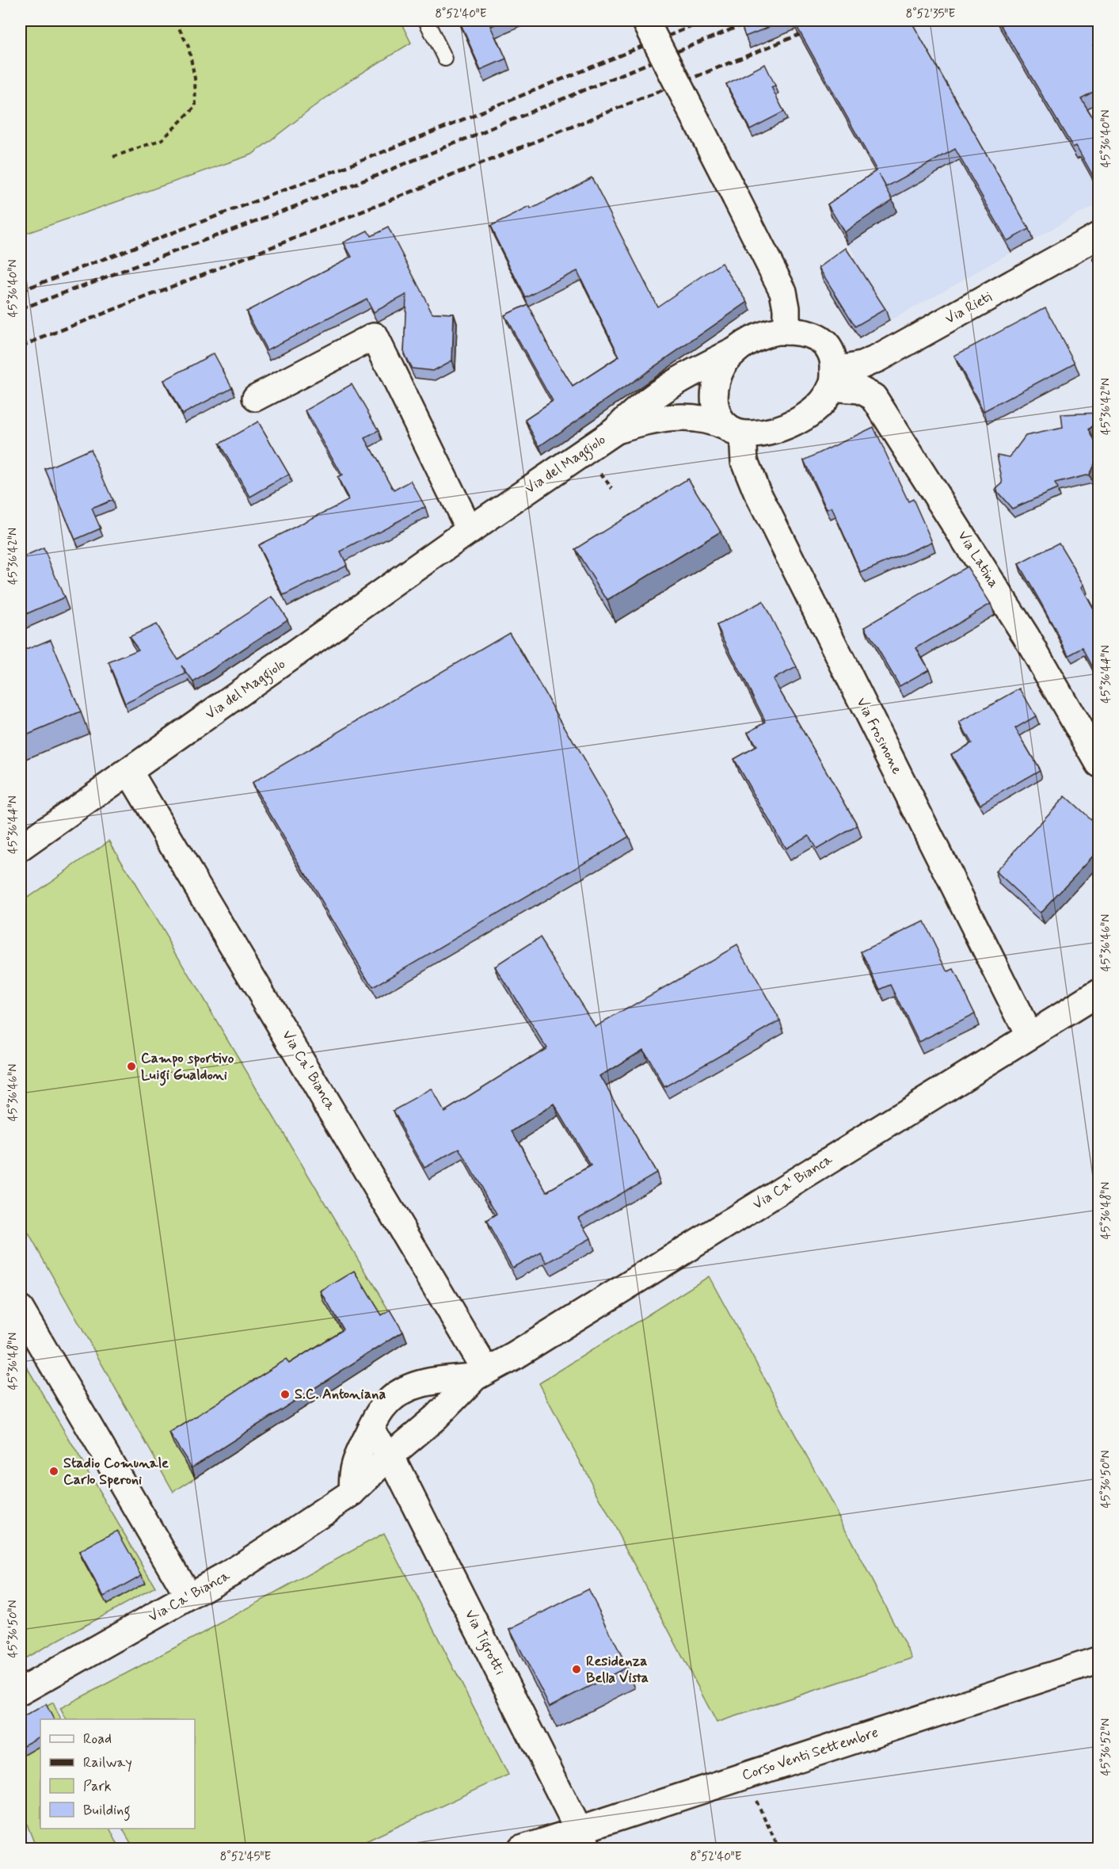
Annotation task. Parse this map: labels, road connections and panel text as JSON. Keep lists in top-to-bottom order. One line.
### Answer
{"streets":{"street":["Via Rieti","Via del Maggiolo","Via Latina","Via Frosinone","Via Ca' Bianca","Via Tigrotti","Corso Venti Settembre"]},"crossings":[["Via Rieti","Via del Maggiolo"],["Via Rieti","Via Latina"],["Via Rieti","Via Frosinone"],["Via del Maggiolo","Via Latina"],["Via del Maggiolo","Via Frosinone"],["Via del Maggiolo","Via Ca' Bianca"],["Via Latina","Via Frosinone"],["Via Frosinone","Via Ca' Bianca"],["Via Ca' Bianca","Via Tigrotti"],["Via Tigrotti","Corso Venti Settembre"]],"places":["Campo sportivo Luigi Gualdoni","S.C. Antoniana","Stadio Comunale Carlo Speroni","Residenza Bella Vista"],"legend":["Road","Railway","Park","Building"],"coordinates":["8°52'40\"E","8°52'35\"E","45°36'40\"N","45°36'42\"N","45°36'44\"N","45°36'46\"N","45°36'48\"N","45°36'50\"N","45°36'52\"N","8°52'45\"E"]}
